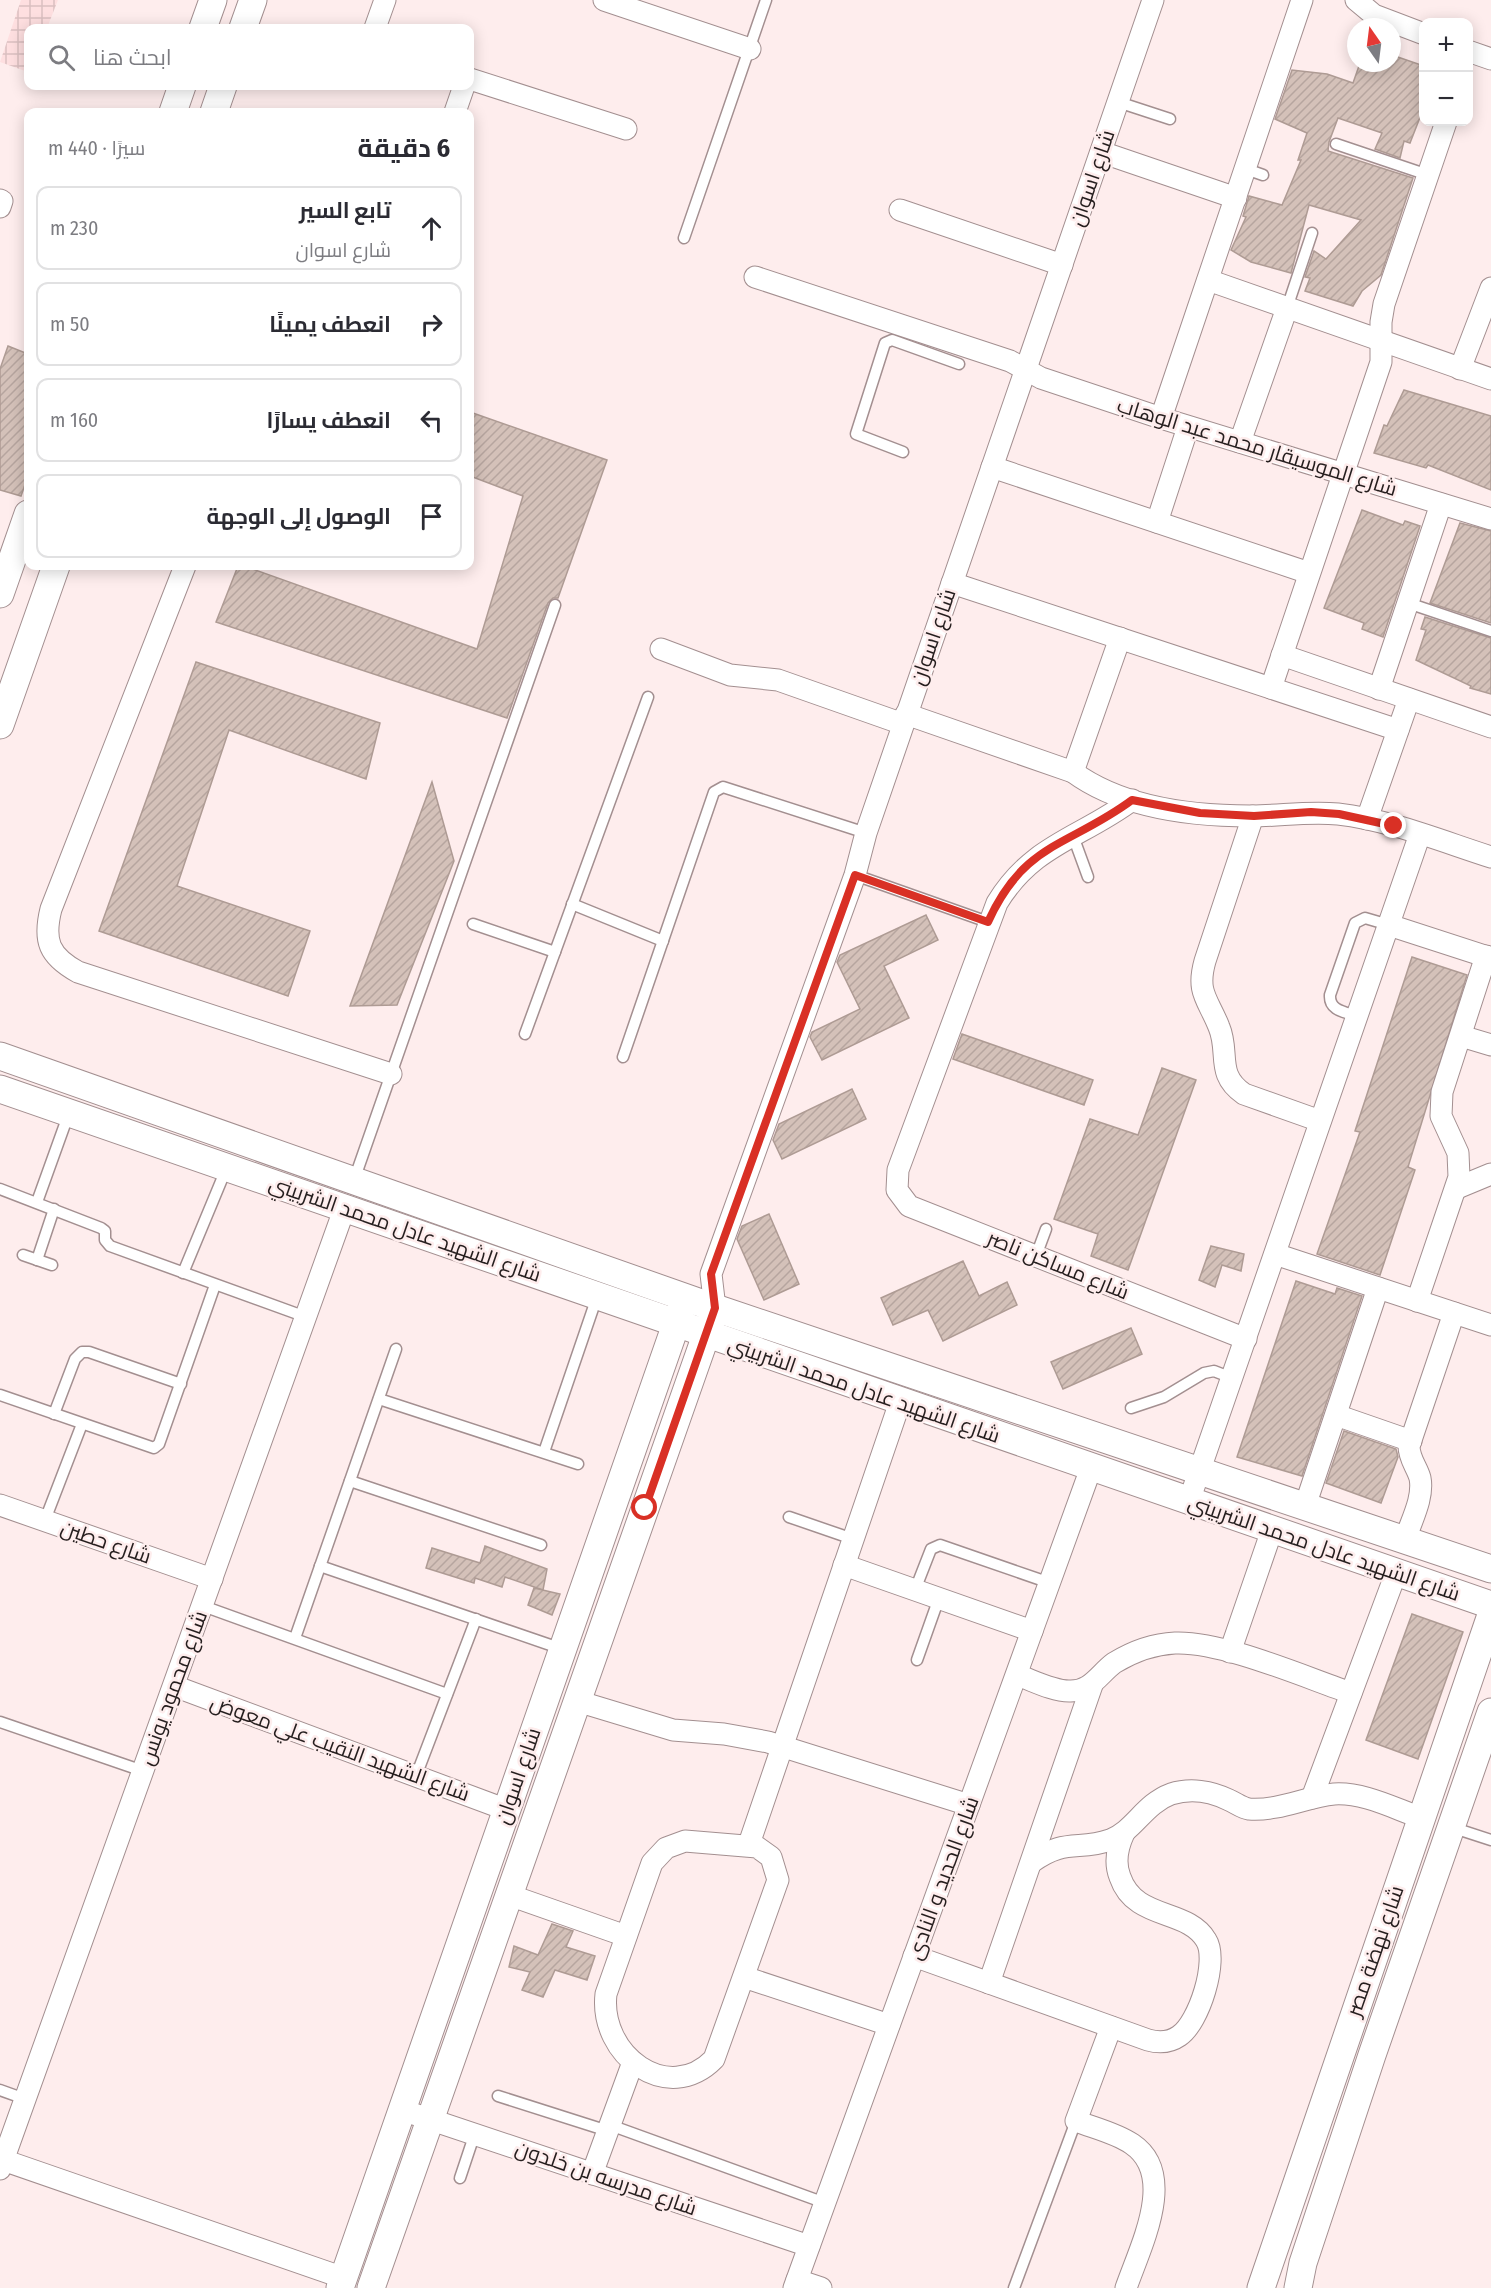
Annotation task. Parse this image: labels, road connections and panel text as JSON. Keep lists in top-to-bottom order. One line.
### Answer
{"streets":{"street":["شارع اسوان","شارع الموسيقار محمد عبد الوهاب","شارع الشهيد عادل محمد الشربيني","شارع مساكن ناصر","شارع حطين","شارع محمود يونس","شارع الشهيد النقيب علي معوض","شارع الحديد و النادى","شارع نهضة مصر","شارع مدرسه بن خلدون"]},"crossings":[["شارع اسوان","شارع الموسيقار محمد عبد الوهاب"],["شارع اسوان","شارع الشهيد عادل محمد الشربيني"],["شارع اسوان","شارع الشهيد النقيب علي معوض"],["شارع اسوان","شارع مدرسه بن خلدون"],["شارع الشهيد عادل محمد الشربيني","شارع محمود يونس"],["شارع الشهيد عادل محمد الشربيني","شارع الحديد و النادى"],["شارع حطين","شارع محمود يونس"],["شارع محمود يونس","شارع الشهيد النقيب علي معوض"],["شارع الحديد و النادى","شارع مدرسه بن خلدون"]],"north":"top","page":{"map_buttons":["+","−"],"search":"ابحث هنا","heading":["6 دقيقة","سيرًا · 440 m"],"list":[["تابع السير","شارع اسوان","230 m"],["انعطف يمينًا","50 m"],["انعطف يسارًا","160 m"],"الوصول إلى الوجهة"]}}
